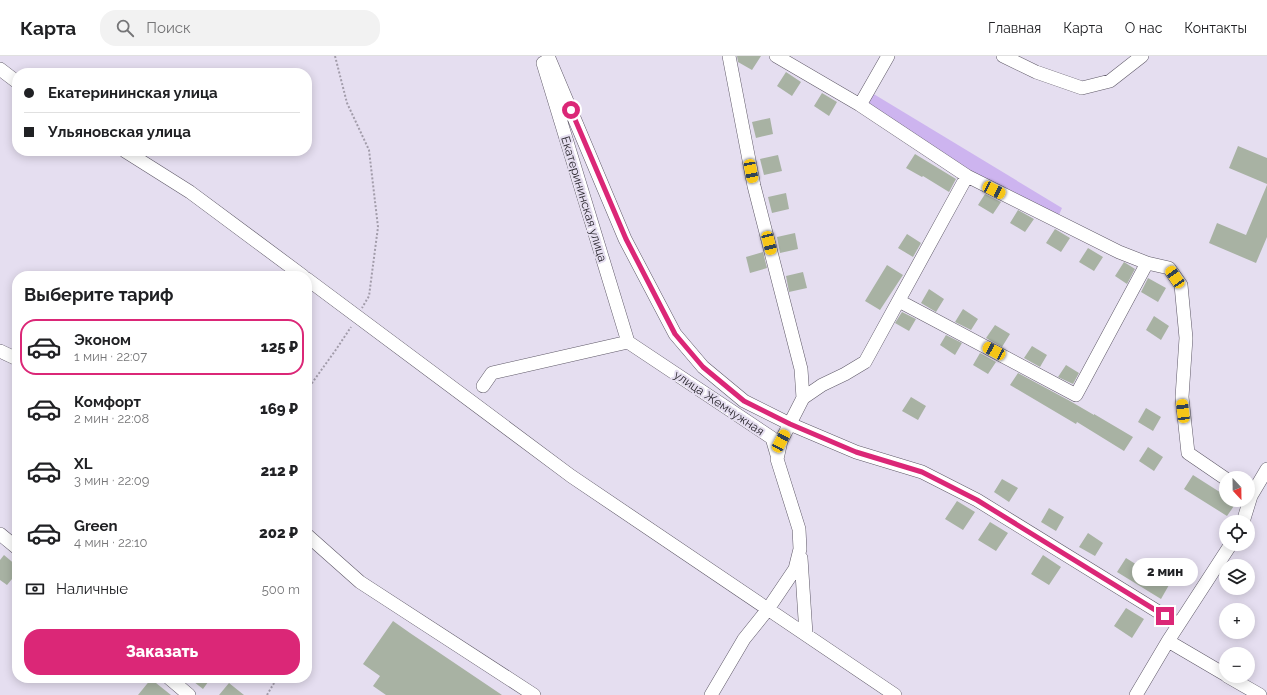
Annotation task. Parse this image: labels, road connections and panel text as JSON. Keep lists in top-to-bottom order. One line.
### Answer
{"streets":{"street":["Екатерининская улица","улица Жемчужная"]},"crossings":[["Екатерининская улица","улица Жемчужная"]],"north":"bottom","page":{"header":"Карта","search":"Поиск","nav":["Главная","Карта","О нас","Контакты"],"banner":["Екатерининская улица","Ульяновская улица"],"heading":"Выберите тариф","list":[{"name":"Эконом","note":"1 мин · 22:07","value":"125 ₽"},{"name":"Комфорт","note":"2 мин · 22:08","value":"169 ₽"},{"name":"XL","note":"3 мин · 22:09","value":"212 ₽"},{"name":"Green","note":"4 мин · 22:10","value":"202 ₽"}],"map_buttons":["+","−"],"bubble":"2 мин","pay":["Наличные","500 m"],"buttons":"Заказать"}}
